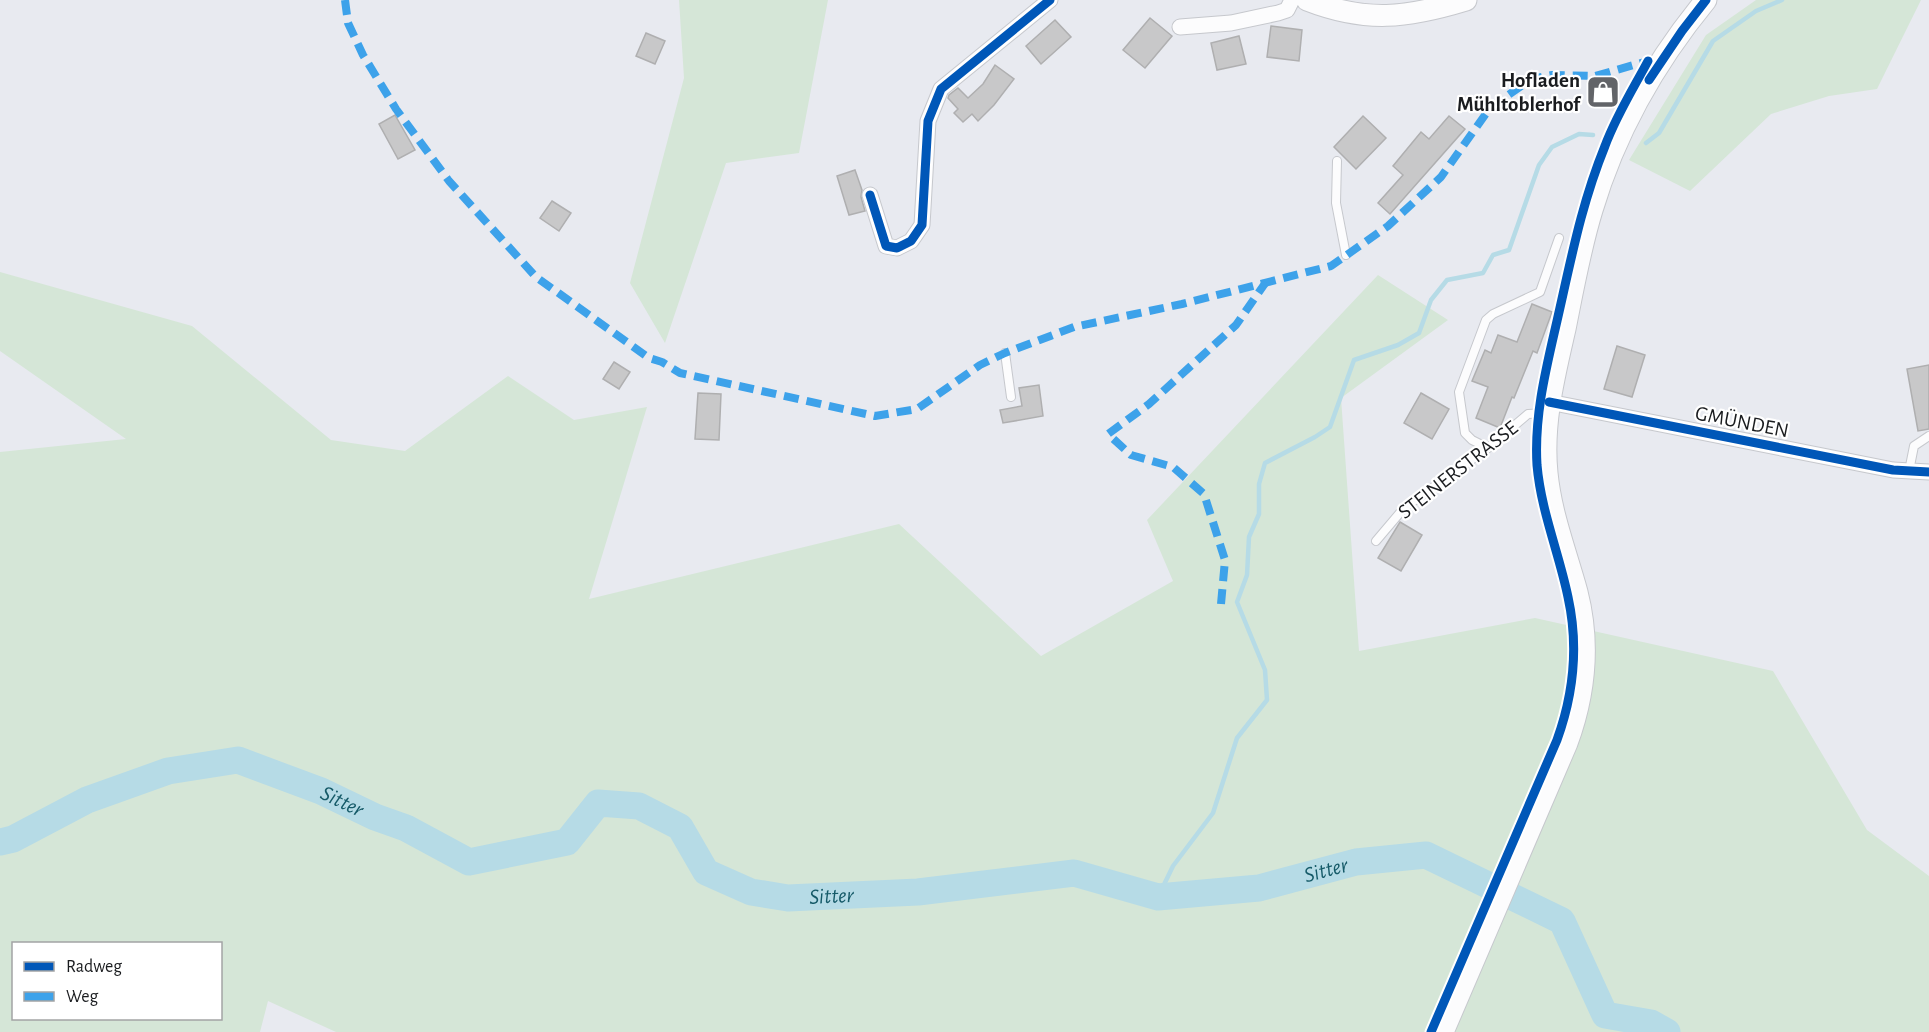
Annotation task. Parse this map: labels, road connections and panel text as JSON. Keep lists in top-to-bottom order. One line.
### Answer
{"streets":{"street":["GMÜNDEN"],"lane":["STEINERSTRASSE"]},"crossings":[["GMÜNDEN","STEINERSTRASSE"]],"water":["Sitter"],"places":{"shop":["Hofladen Mühltoblerhof"]},"legend":["Radweg","Weg"]}
